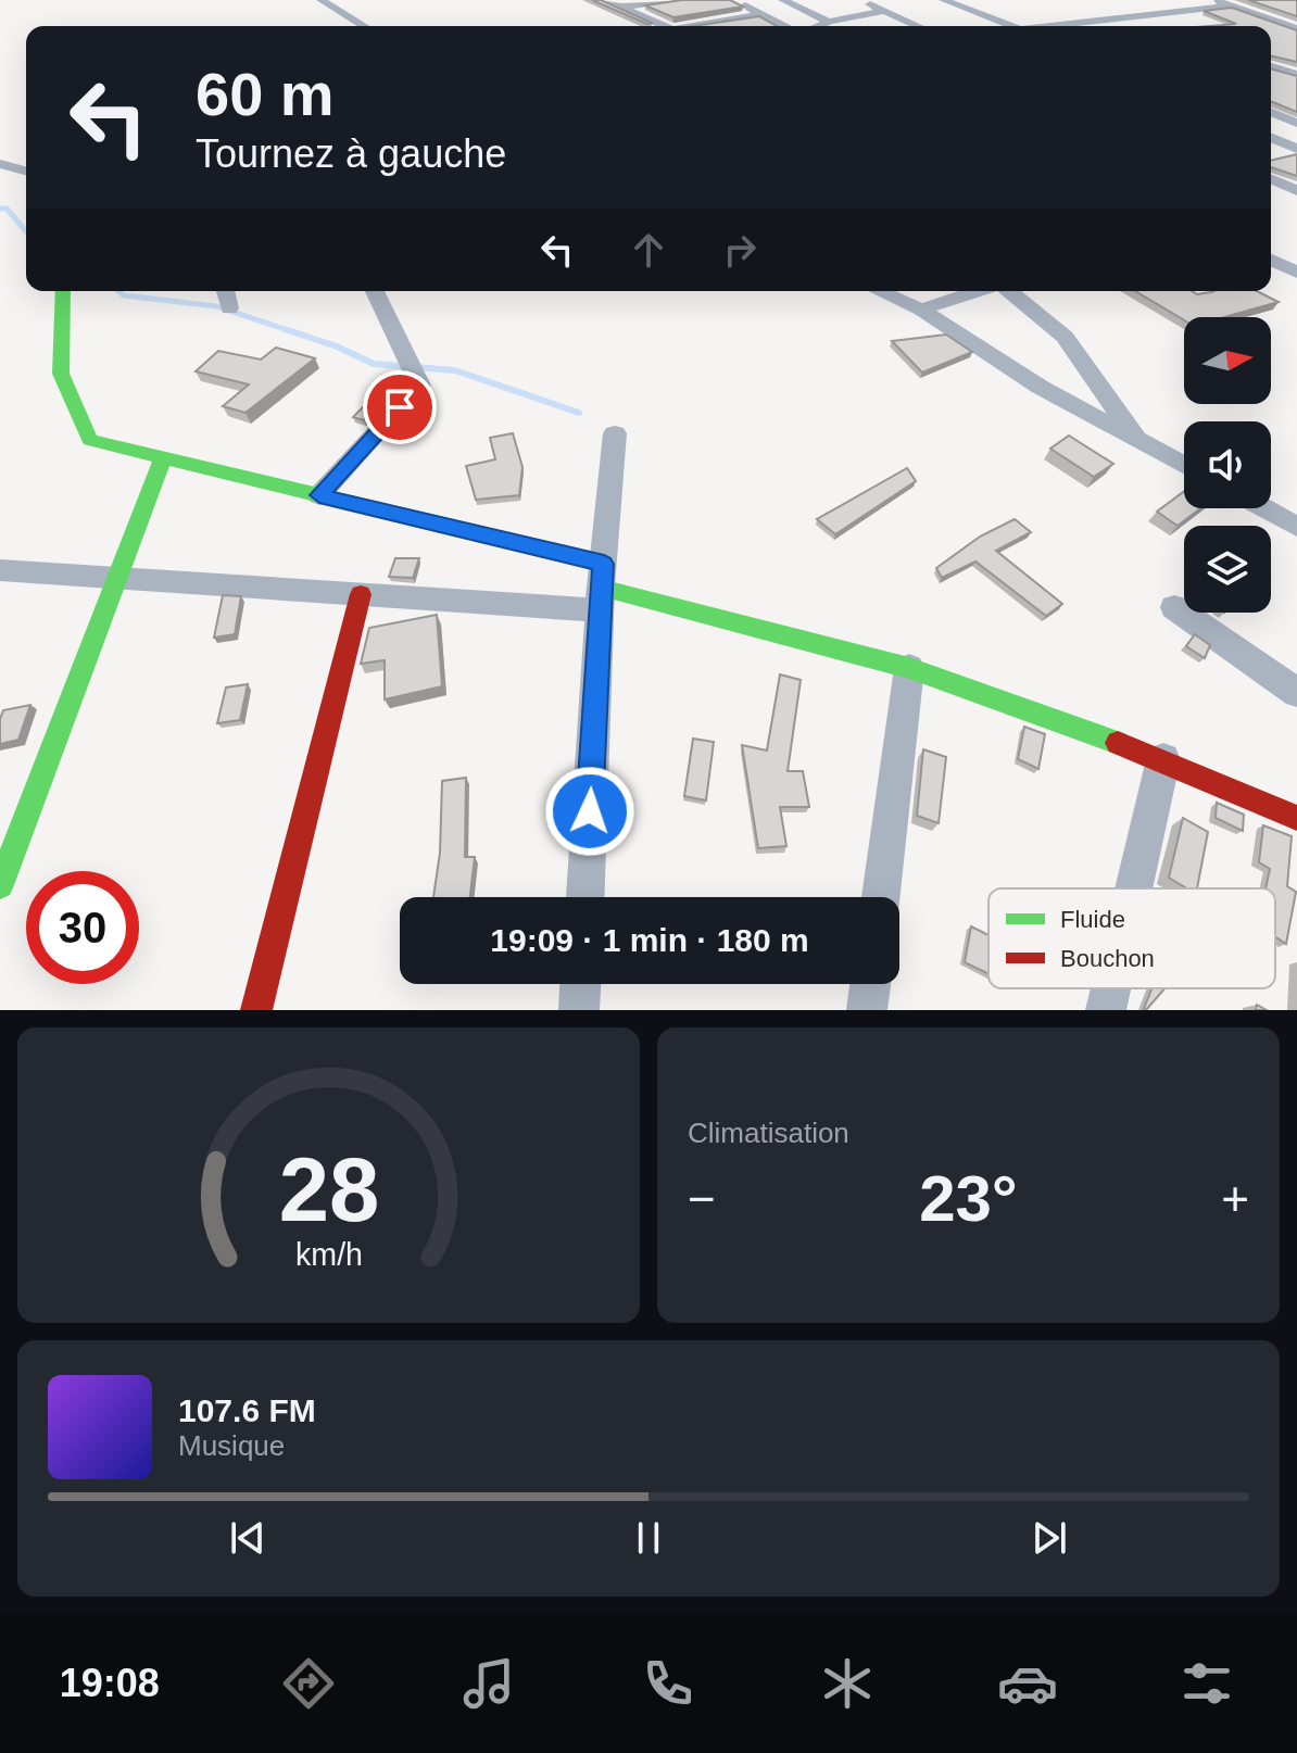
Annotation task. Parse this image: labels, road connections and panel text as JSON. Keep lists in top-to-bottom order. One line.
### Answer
{"legend":["Fluide","Bouchon"],"north":"right","page":{"turn":["60 m","Tournez à gauche"],"limit":"30","trip":"19:09 · 1 min · 180 m","tile":"Climatisation","heat":["−","23°","+"],"song":["107.6 FM","Musique"],"tabs":"19:08","gauge":["28","km/h"]}}
